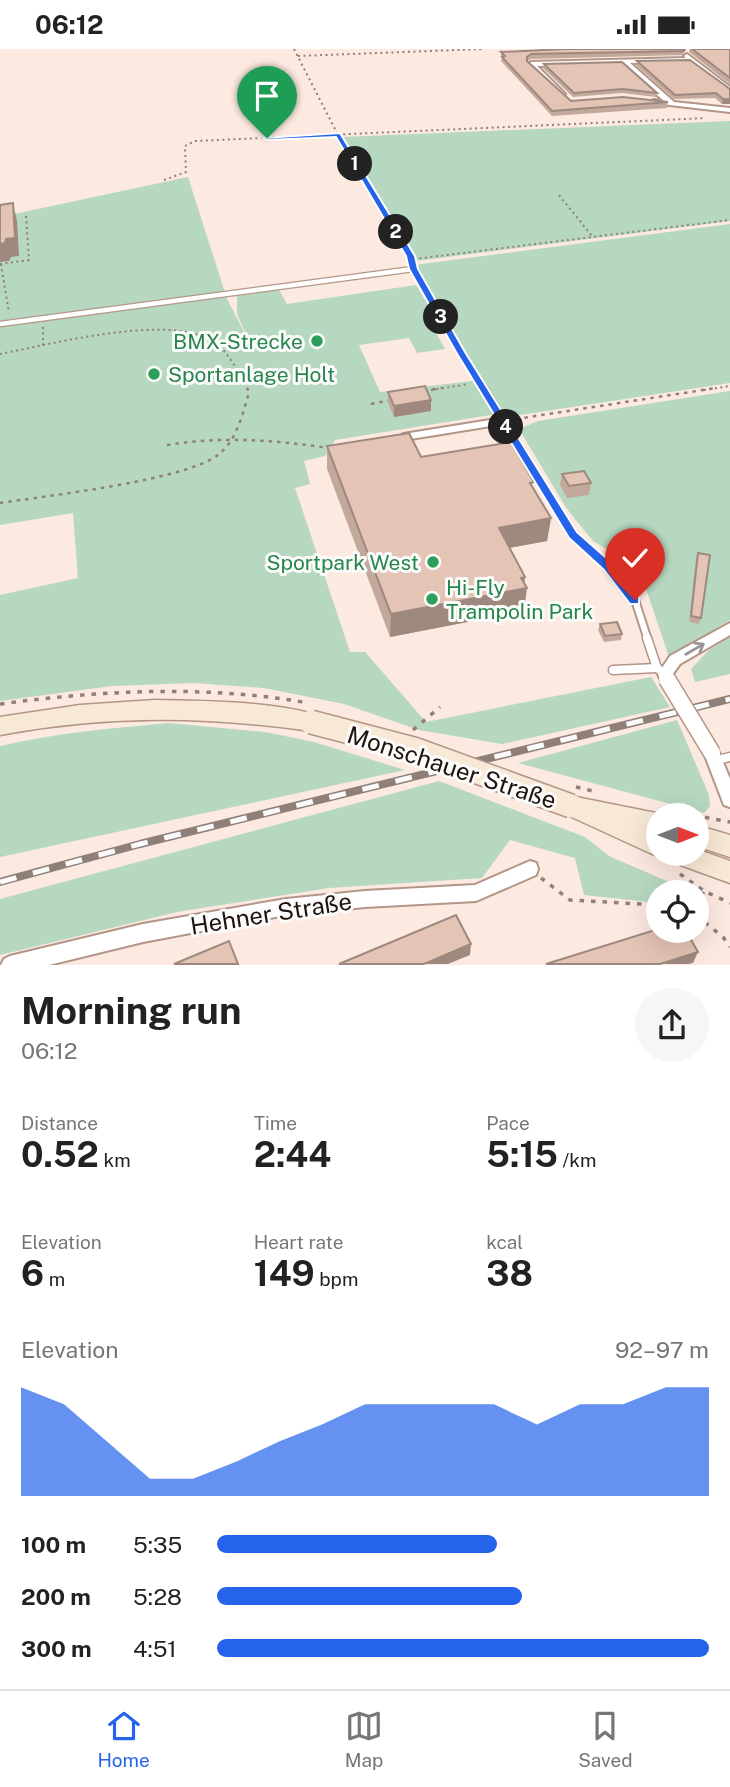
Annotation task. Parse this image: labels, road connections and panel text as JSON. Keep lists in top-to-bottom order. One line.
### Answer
{"streets":{"main road":["Monschauer Straße"],"street":["Hehner Straße"]},"places":["BMX-Strecke","Sportanlage Holt","Sportpark West","Hi-Fly Trampolin Park"],"north":"right","page":{"status":"06:12","pins":["1","2","3","4"],"heading":["Morning run","06:12"],"stats":[["Distance","0.52 km"],["Time","2:44"],["Pace","5:15 /km"],["Elevation","6 m"],["Heart rate","149 bpm"],["kcal","38"]],"chart":["Elevation","92–97 m"],"list":[{"name":"100 m","note":"5:35"},{"name":"200 m","note":"5:28"},{"name":"300 m","note":"4:51"}],"tabs":["Home","Map","Saved"]}}
